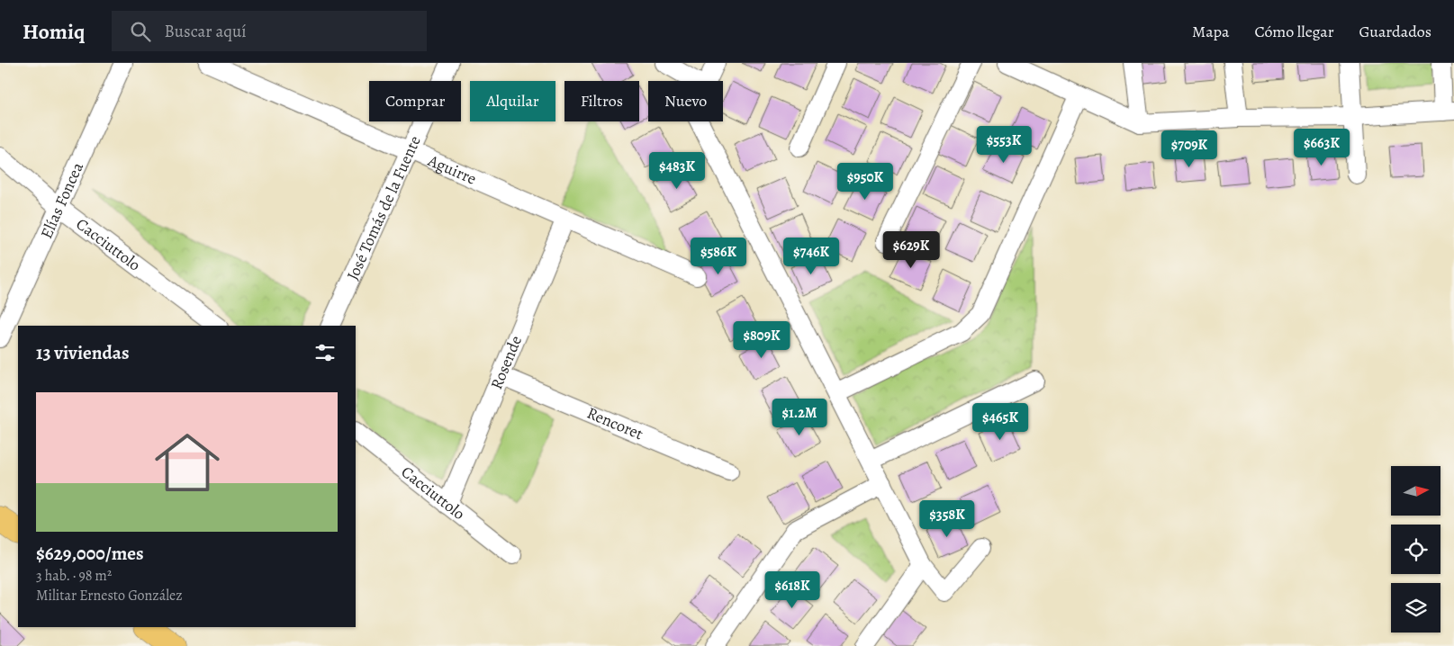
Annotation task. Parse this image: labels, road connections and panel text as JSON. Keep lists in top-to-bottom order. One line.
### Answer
{"streets":{"street":["Aguirre","Elías Foncea","José Tomás de la Fuente","Cacciuttolo","Rosende","Rencoret"]},"crossings":[["Aguirre","José Tomás de la Fuente"],["Aguirre","Rosende"],["Elías Foncea","Cacciuttolo"],["Cacciuttolo","Rosende"],["Rosende","Rencoret"]],"north":"right","page":{"header":"Homiq","search":"Buscar aquí","nav":["Mapa","Cómo llegar","Guardados"],"chip":["Comprar","Alquilar","Filtros","Nuevo"],"price":["$553K","$663K","$709K","$483K","$950K","$629K","$586K","$746K","$809K","$1.2M","$465K","$358K","$618K"],"heading":"13 viviendas","list":[{"name":"$629,000/mes","note":"3 hab. · 98 m² · Militar Ernesto González"}]}}
